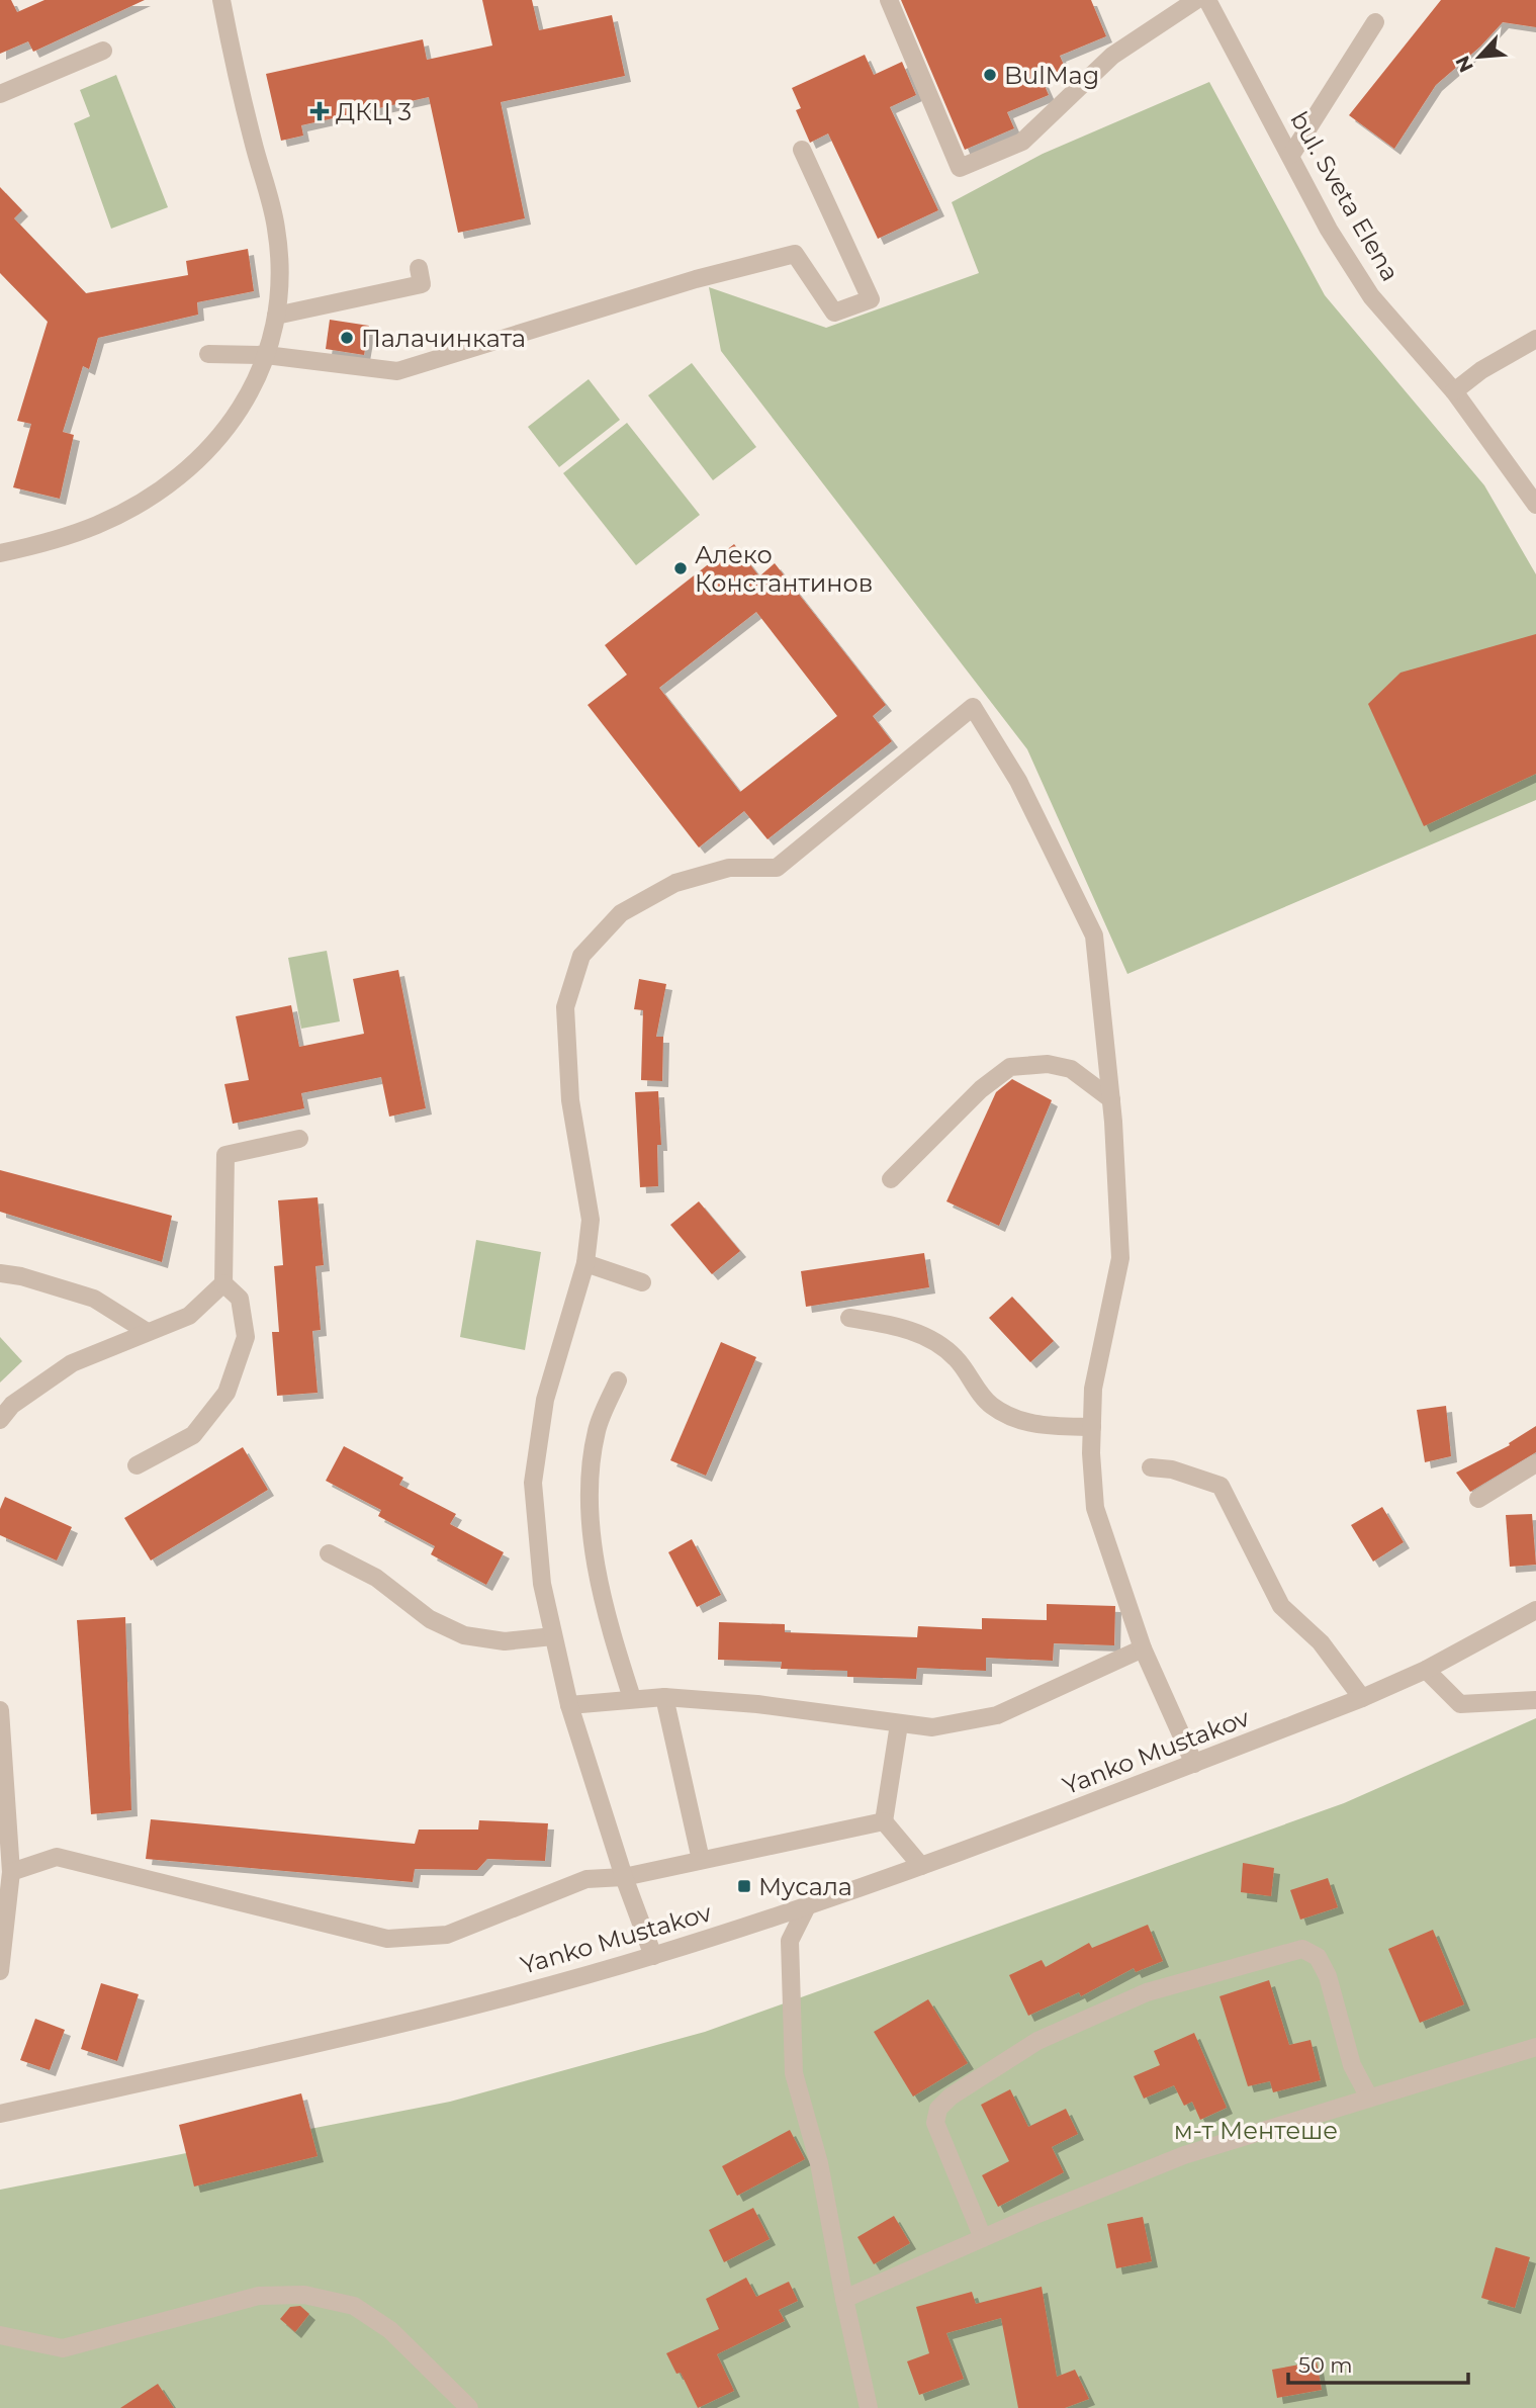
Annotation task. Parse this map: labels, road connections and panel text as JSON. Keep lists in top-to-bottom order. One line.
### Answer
{"streets":{"street":["bul. Sveta Elena","Yanko Mustakov"]},"parks":["м-т Ментeше"],"places":{"other":["BulMag","Палачинката","Алеко Константинов"],"health":["ДКЦ 3"],"transit":["Мусала"]},"scale_bar":"50 m","north":"bottom left"}
